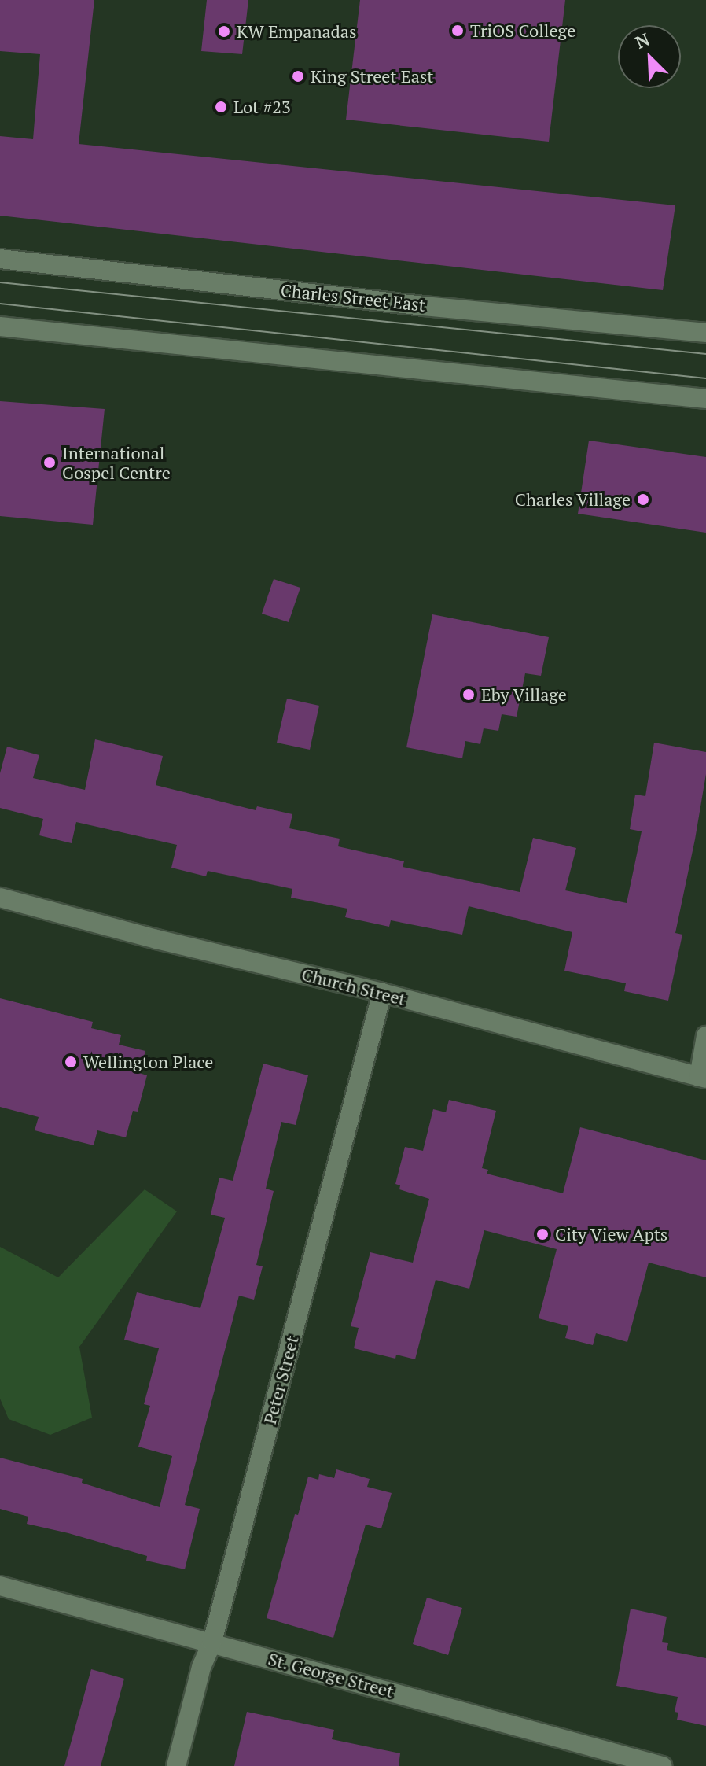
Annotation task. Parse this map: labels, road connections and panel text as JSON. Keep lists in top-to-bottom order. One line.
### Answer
{"streets":{"street":["Charles Street East","Church Street","Peter Street","St. George Street"]},"crossings":[["Church Street","Peter Street"],["Peter Street","St. George Street"]],"places":["TriOS College","KW Empanadas","King Street East","Lot #23","International Gospel Centre","Charles Village","Eby Village","Wellington Place","City View Apts"],"north":"top left"}
